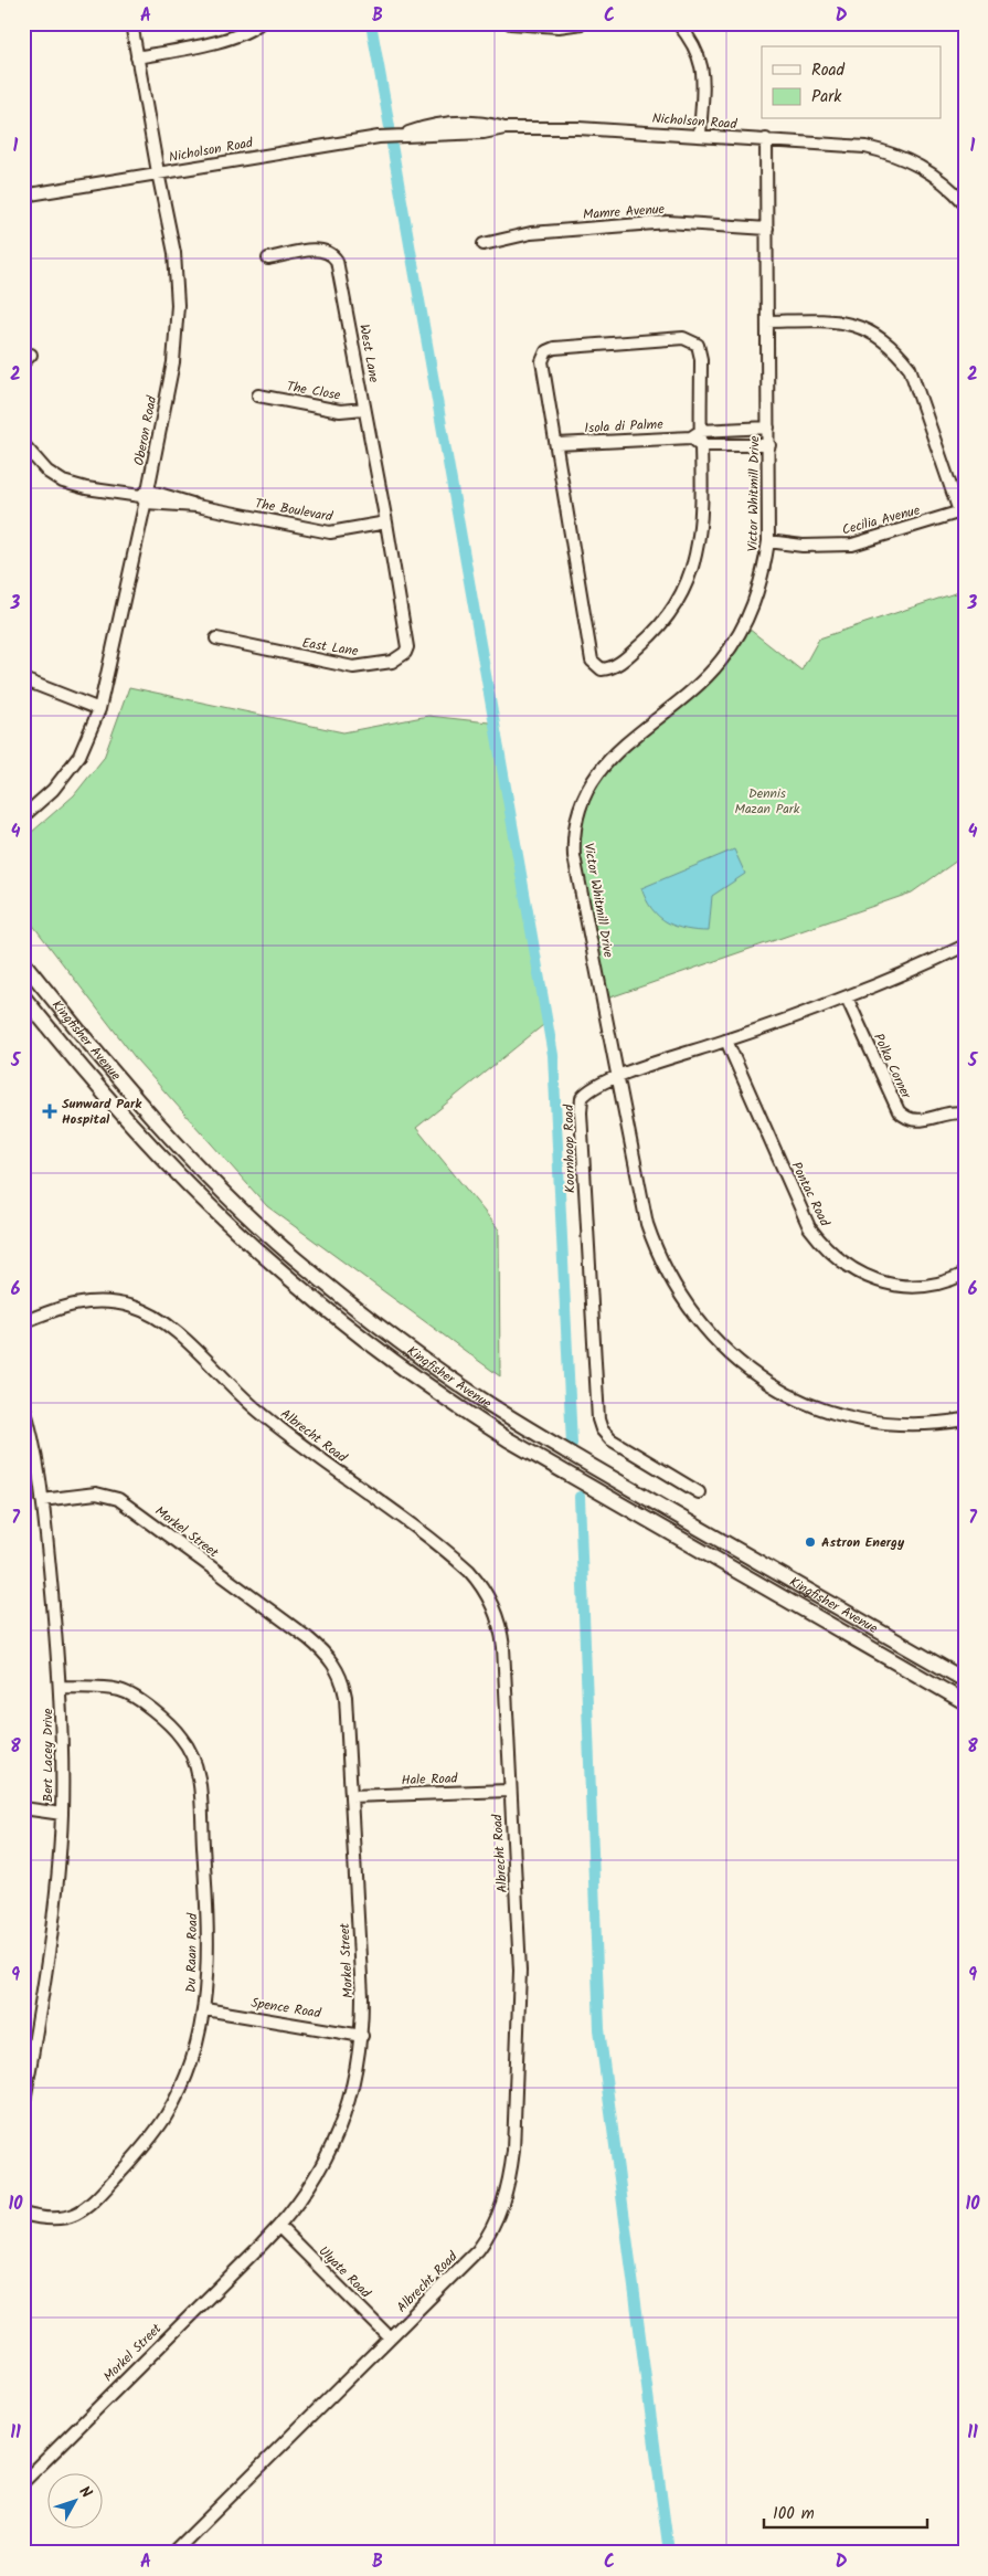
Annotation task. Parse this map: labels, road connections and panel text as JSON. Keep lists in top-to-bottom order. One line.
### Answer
{"streets":{"street":["Nicholson Road","Mamre Avenue","West Lane","The Close","Isola di Palme","Oberon Road","Victor Whitmill Drive","The Boulevard","Cecilia Avenue","East Lane","Kingfisher Avenue","Polka Corner","Koornhoop Road","Pontac Road","Albrecht Road","Morkel Street","Bert Lacey Drive","Hale Road","Du Raan Road","Spence Road","Ulyate Road"]},"crossings":[["Nicholson Road","Oberon Road"],["Nicholson Road","Victor Whitmill Drive"],["Mamre Avenue","Victor Whitmill Drive"],["West Lane","The Close"],["West Lane","The Boulevard"],["West Lane","East Lane"],["Isola di Palme","Victor Whitmill Drive"],["Oberon Road","The Boulevard"],["Victor Whitmill Drive","Cecilia Avenue"],["Victor Whitmill Drive","Koornhoop Road"],["The Boulevard","East Lane"],["Polka Corner","Koornhoop Road"],["Koornhoop Road","Pontac Road"],["Albrecht Road","Hale Road"],["Albrecht Road","Ulyate Road"],["Morkel Street","Bert Lacey Drive"],["Morkel Street","Hale Road"],["Morkel Street","Spence Road"],["Morkel Street","Ulyate Road"],["Bert Lacey Drive","Du Raan Road"],["Du Raan Road","Spence Road"]],"parks":["Dennis Mazan Park"],"places":{"health":["Sunward Park Hospital"],"other":["Astron Energy"]},"legend":["Road","Park"],"scale_bar":"100 m","north":"top right","grid":{"columns":["A","B","C","D"],"rows":["1","2","3","4","5","6","7","8","9","10","11"]}}
